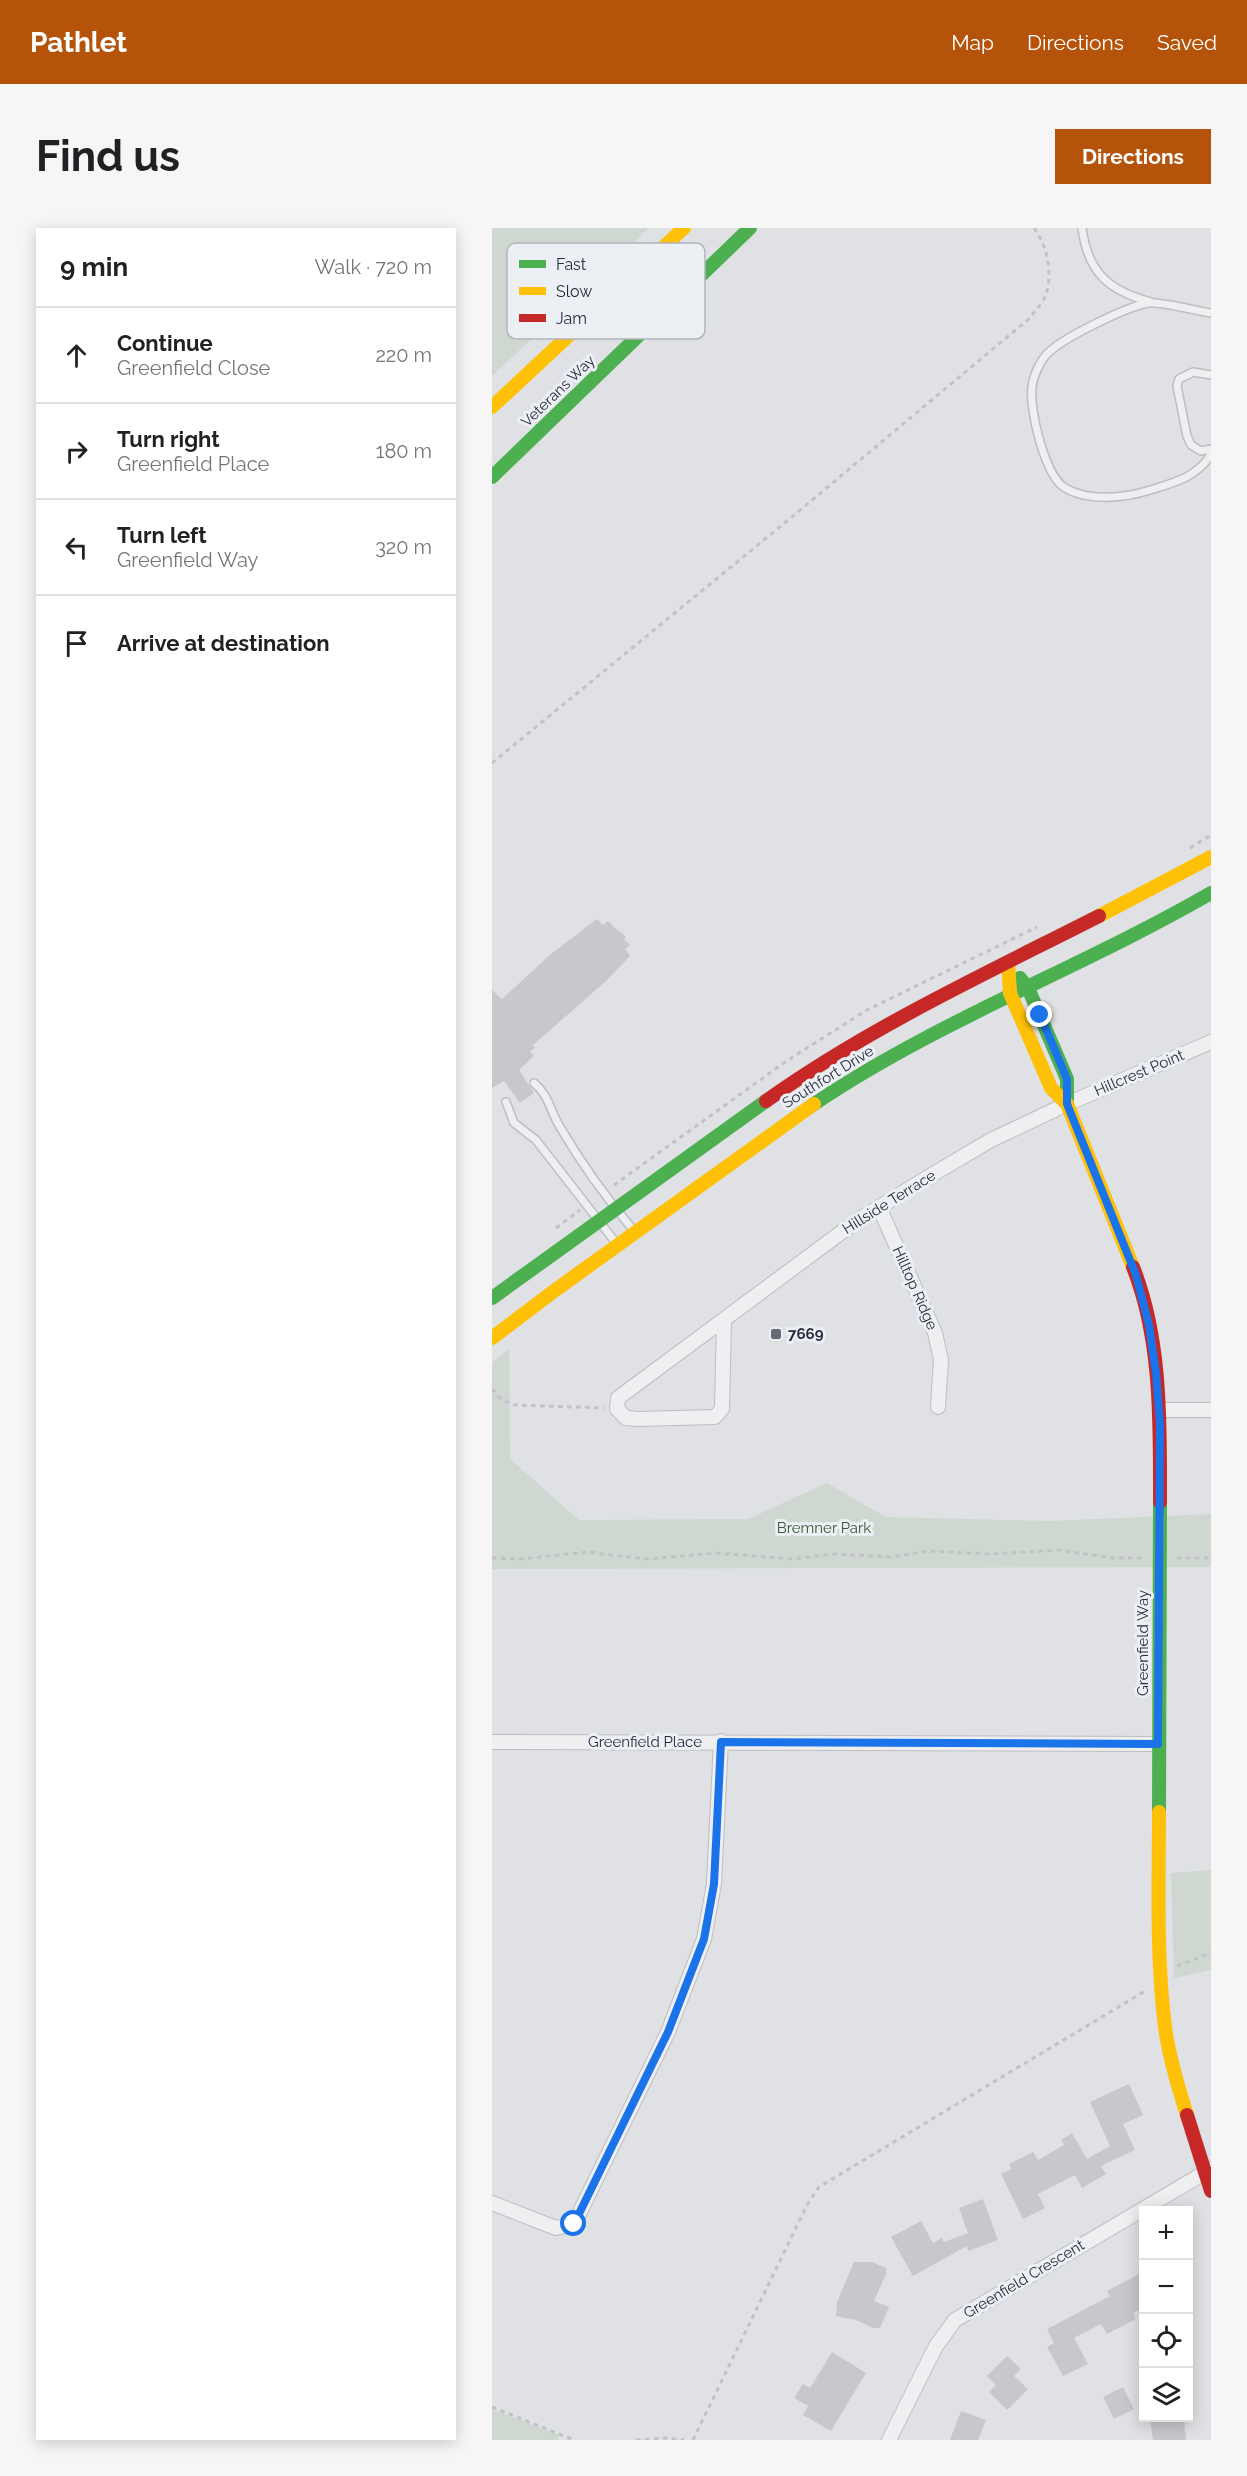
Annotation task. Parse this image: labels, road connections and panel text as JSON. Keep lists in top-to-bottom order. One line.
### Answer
{"streets":{"main road":["Veterans Way","Southfort Drive","Greenfield Way"],"street":["Hillcrest Point","Hillside Terrace","Hilltop Ridge","Greenfield Place","Greenfield Crescent"]},"crossings":[["Hillcrest Point","Hillside Terrace"],["Hillcrest Point","Greenfield Way"],["Southfort Drive","Greenfield Way"],["Hillside Terrace","Hilltop Ridge"],["Hillside Terrace","Greenfield Way"],["Greenfield Way","Greenfield Place"],["Greenfield Way","Greenfield Crescent"]],"parks":["Bremner Park"],"places":{"transit":["7669"]},"legend":["Fast","Slow","Jam"],"page":{"header":"Pathlet","nav":["Map","Directions","Saved"],"buttons":"Directions","title":"Find us","heading":["9 min","Walk · 720 m"],"list":[["Continue","Greenfield Close","220 m"],["Turn right","Greenfield Place","180 m"],["Turn left","Greenfield Way","320 m"],"Arrive at destination"],"map_buttons":["+","−"]}}
